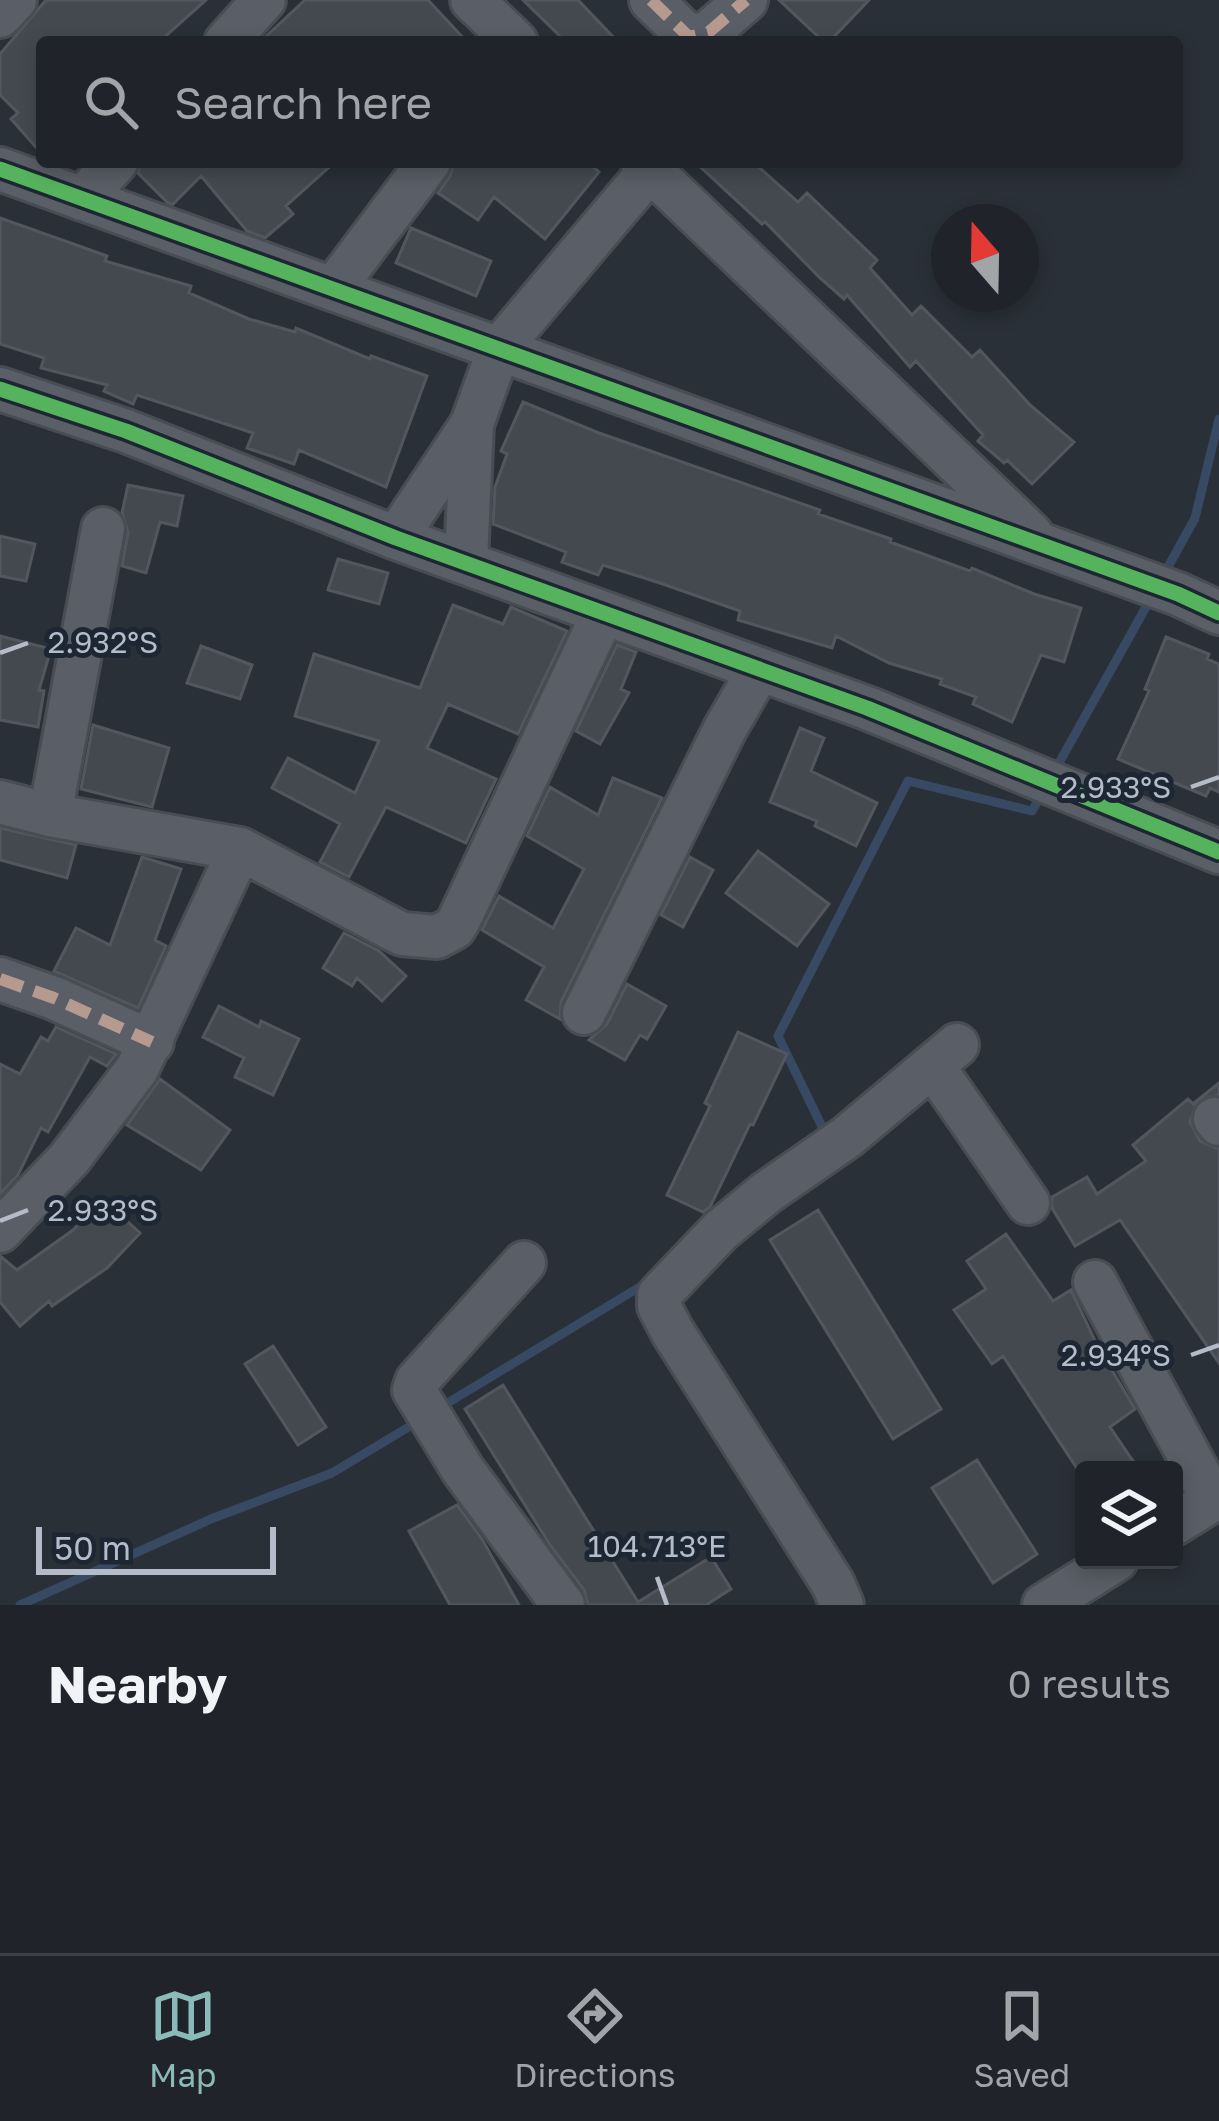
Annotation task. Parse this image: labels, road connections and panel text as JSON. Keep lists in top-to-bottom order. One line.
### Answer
{"scale_bar":"50 m","north":"top","page":{"search":"Search here","scale":"50 m","heading":["Nearby","0 results"],"nav":["Map","Directions","Saved"]},"coordinates":["2.932°S","2.933°S","2.934°S","104.713°E"]}
